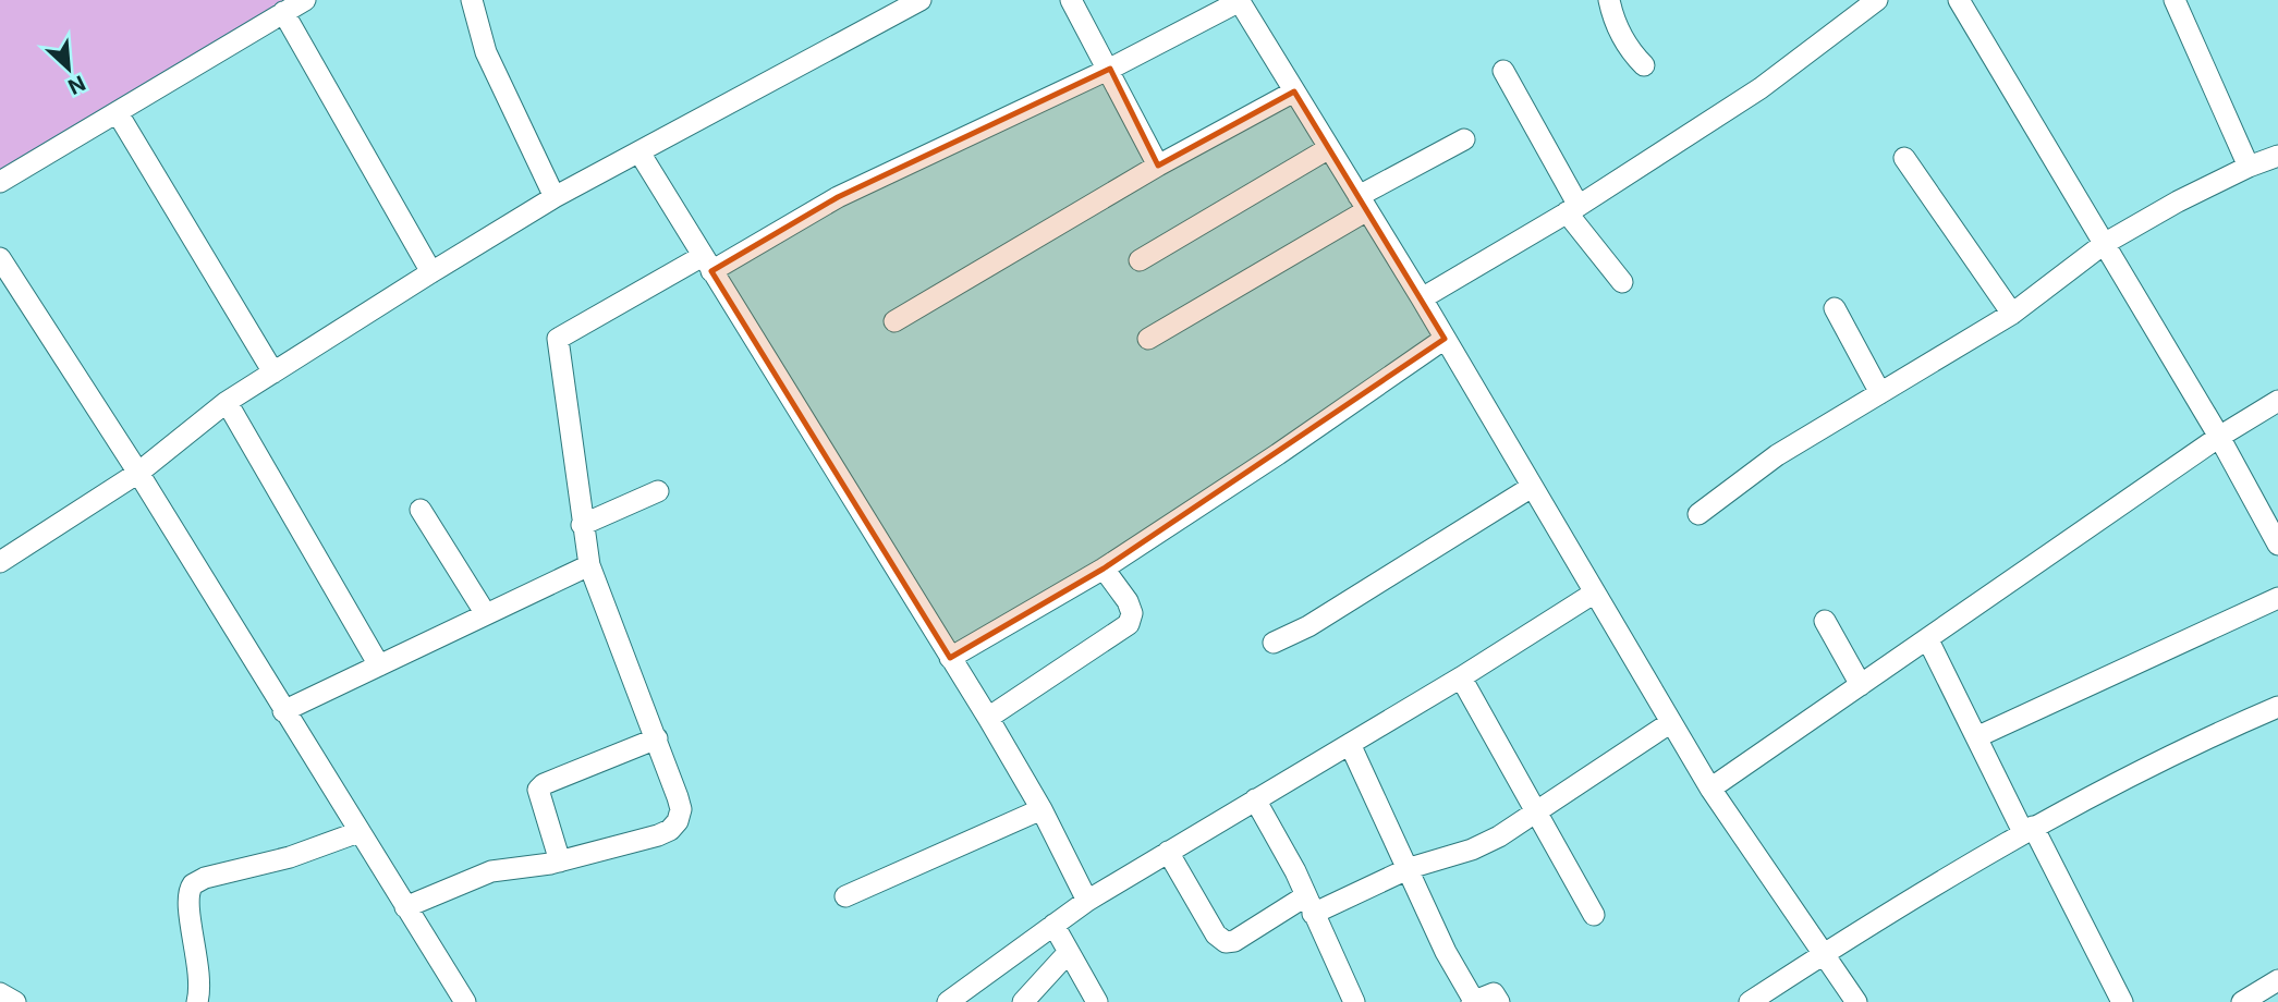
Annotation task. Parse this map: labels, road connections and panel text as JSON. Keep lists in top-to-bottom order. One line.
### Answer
{"north":"bottom right"}
